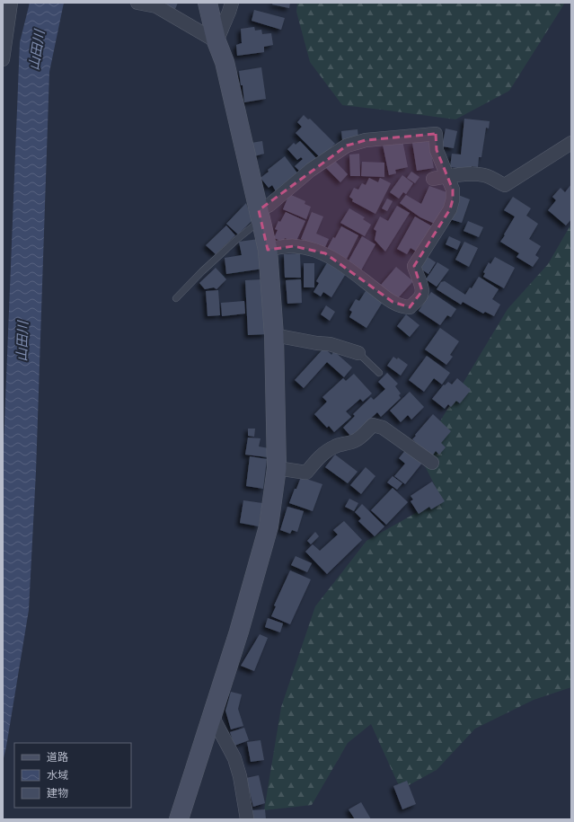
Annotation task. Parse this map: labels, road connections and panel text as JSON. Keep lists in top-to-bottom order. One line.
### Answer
{"water":["山田川"],"legend":["道路","水域","建物"]}
